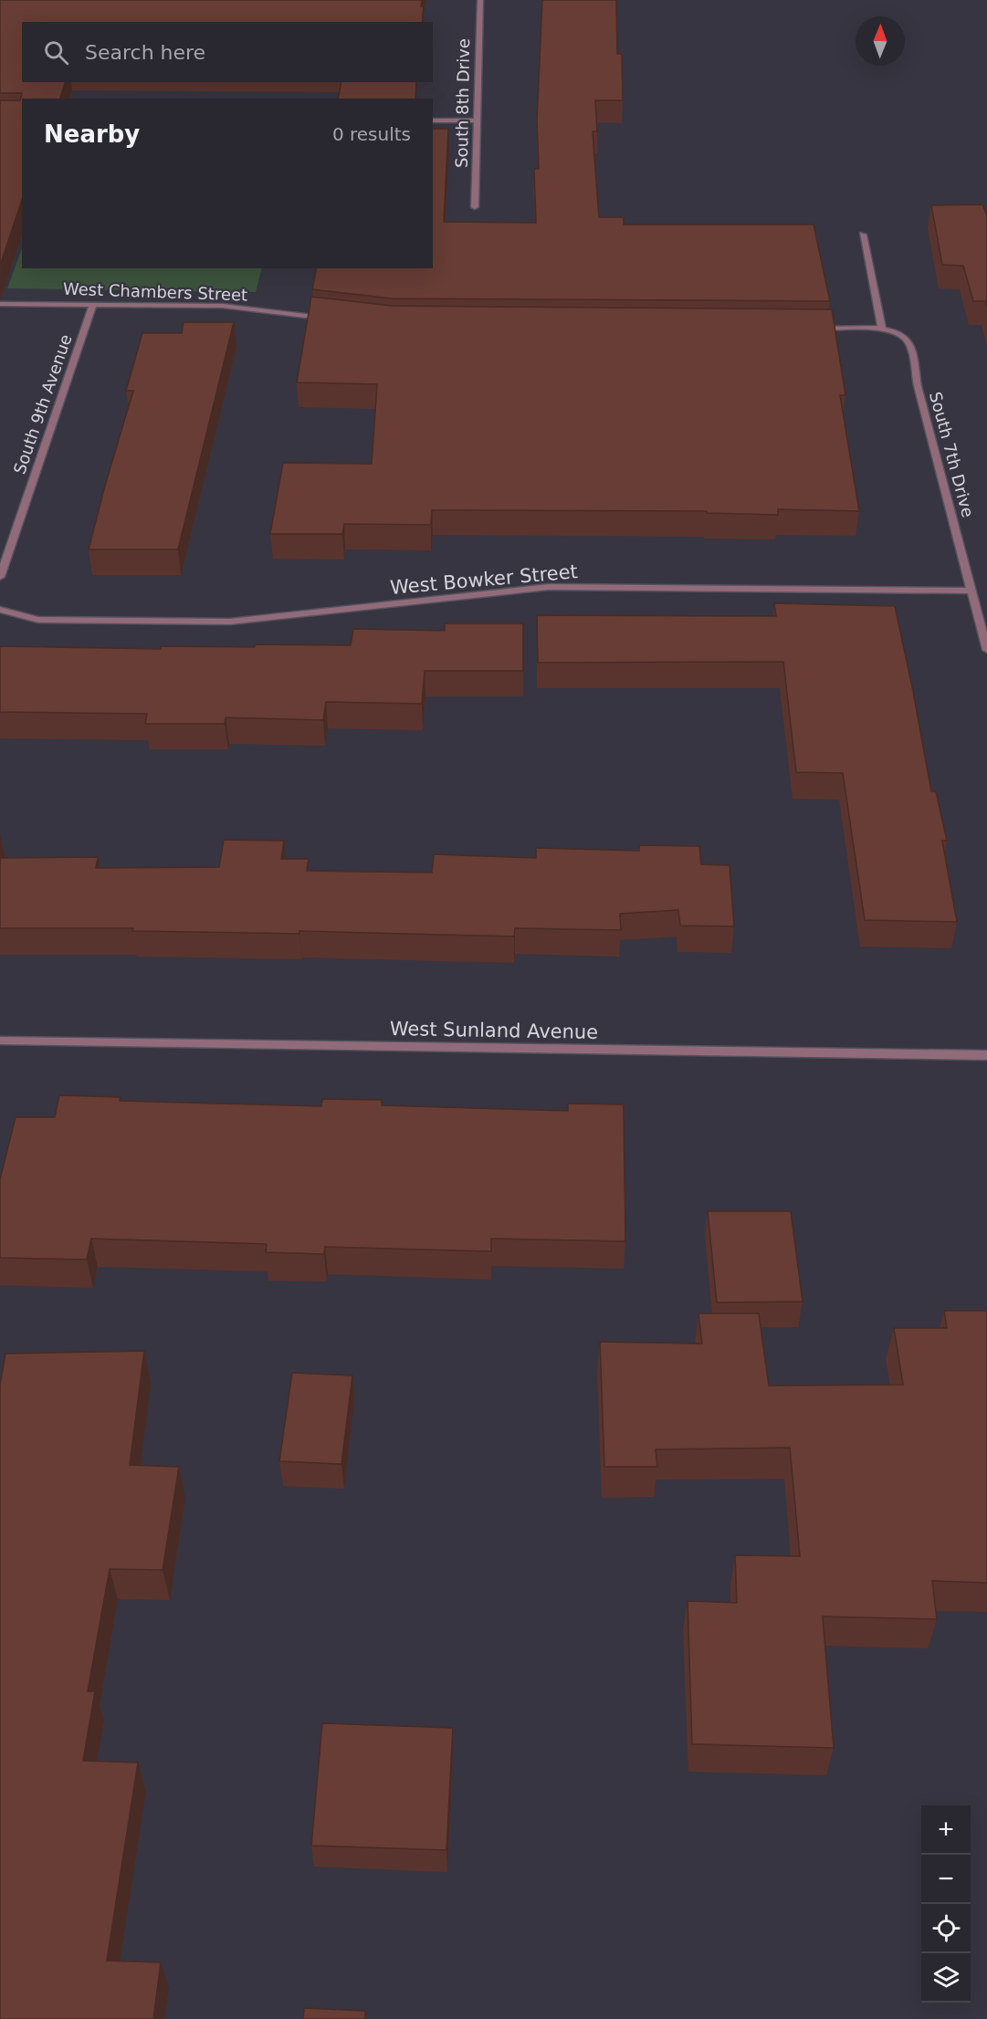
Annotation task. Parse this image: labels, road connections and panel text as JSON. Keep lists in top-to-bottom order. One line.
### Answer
{"streets":{"street":["South 8th Drive","West Chambers Street","South 9th Avenue","South 7th Drive","West Bowker Street","West Sunland Avenue"]},"crossings":[["West Chambers Street","South 9th Avenue"],["South 7th Drive","West Bowker Street"]],"north":"top","page":{"search":"Search here","heading":["Nearby","0 results"],"map_buttons":["+","−"]}}
